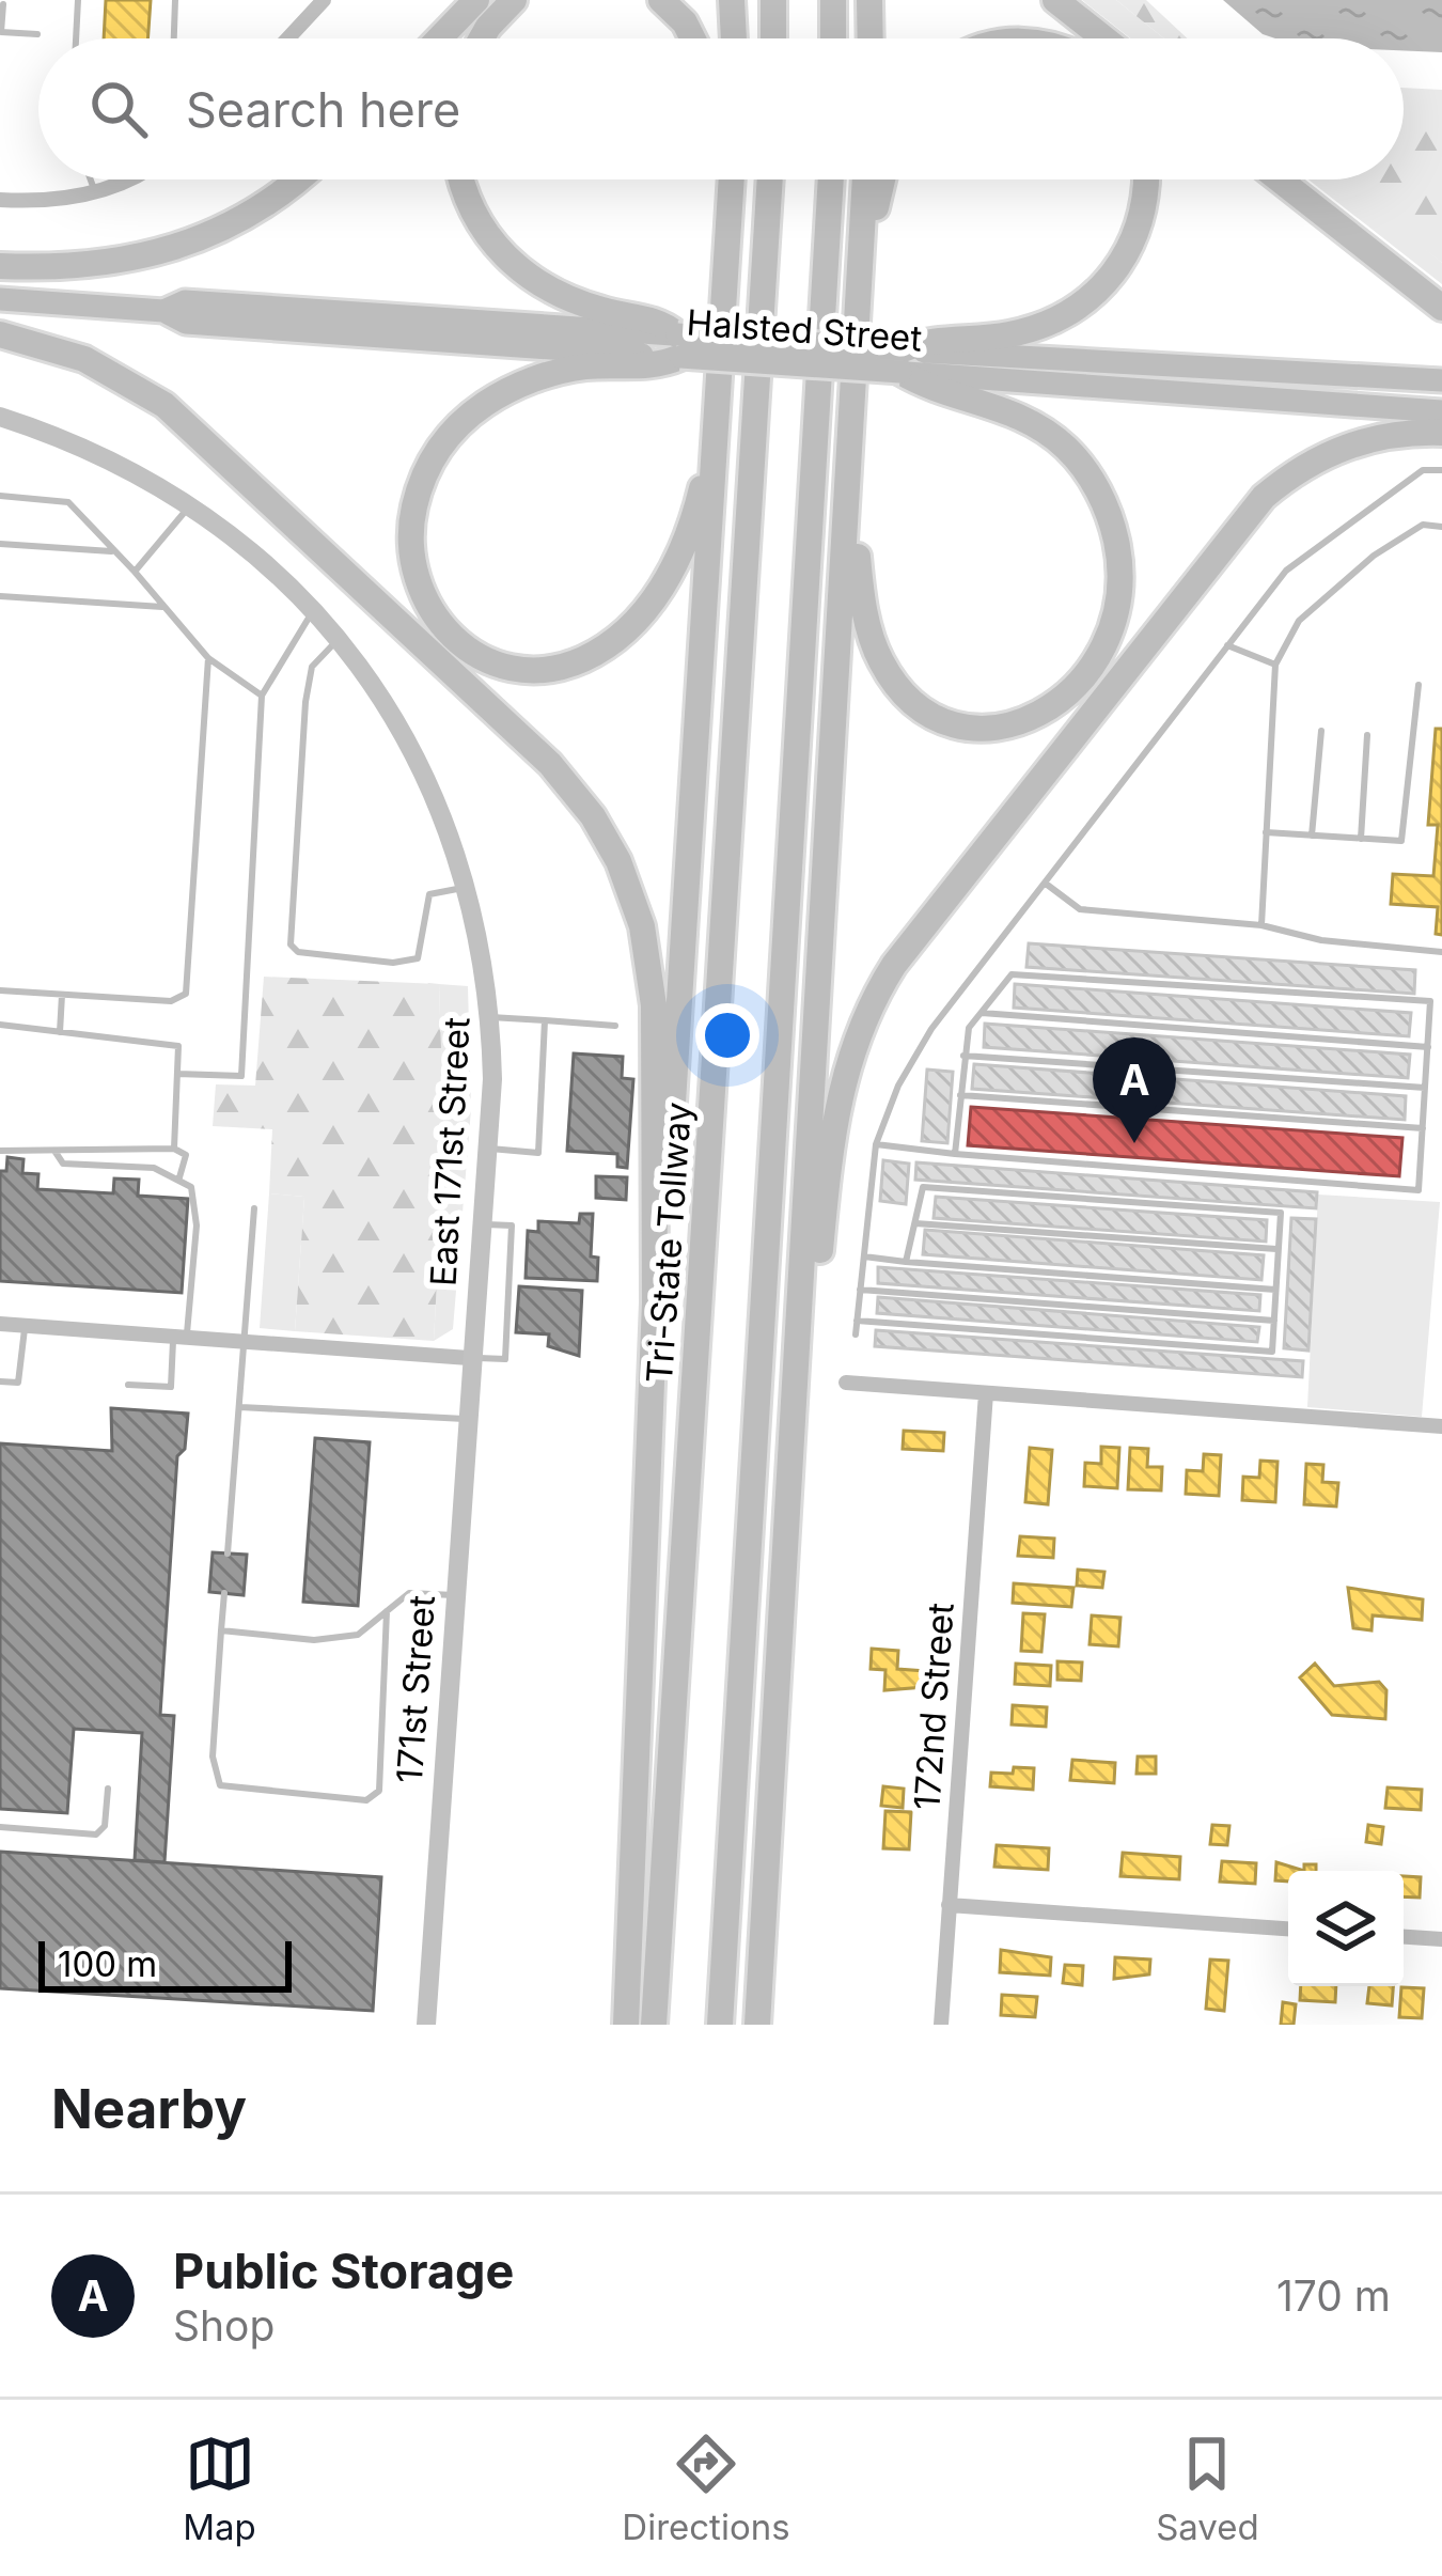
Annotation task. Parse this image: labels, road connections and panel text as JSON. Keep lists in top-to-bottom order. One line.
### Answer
{"streets":{"highway":["Tri-State Tollway"],"main road":["Halsted Street"],"street":["East 171st Street","171st Street","172nd Street"]},"crossings":[["East 171st Street","171st Street"]],"scale_bar":"100 m","page":{"search":"Search here","pins":"A","scale":"100 m","heading":"Nearby","list":[{"mark":"A","name":"Public Storage","note":"Shop","value":"170 m"}],"nav":["Map","Directions","Saved"]}}
